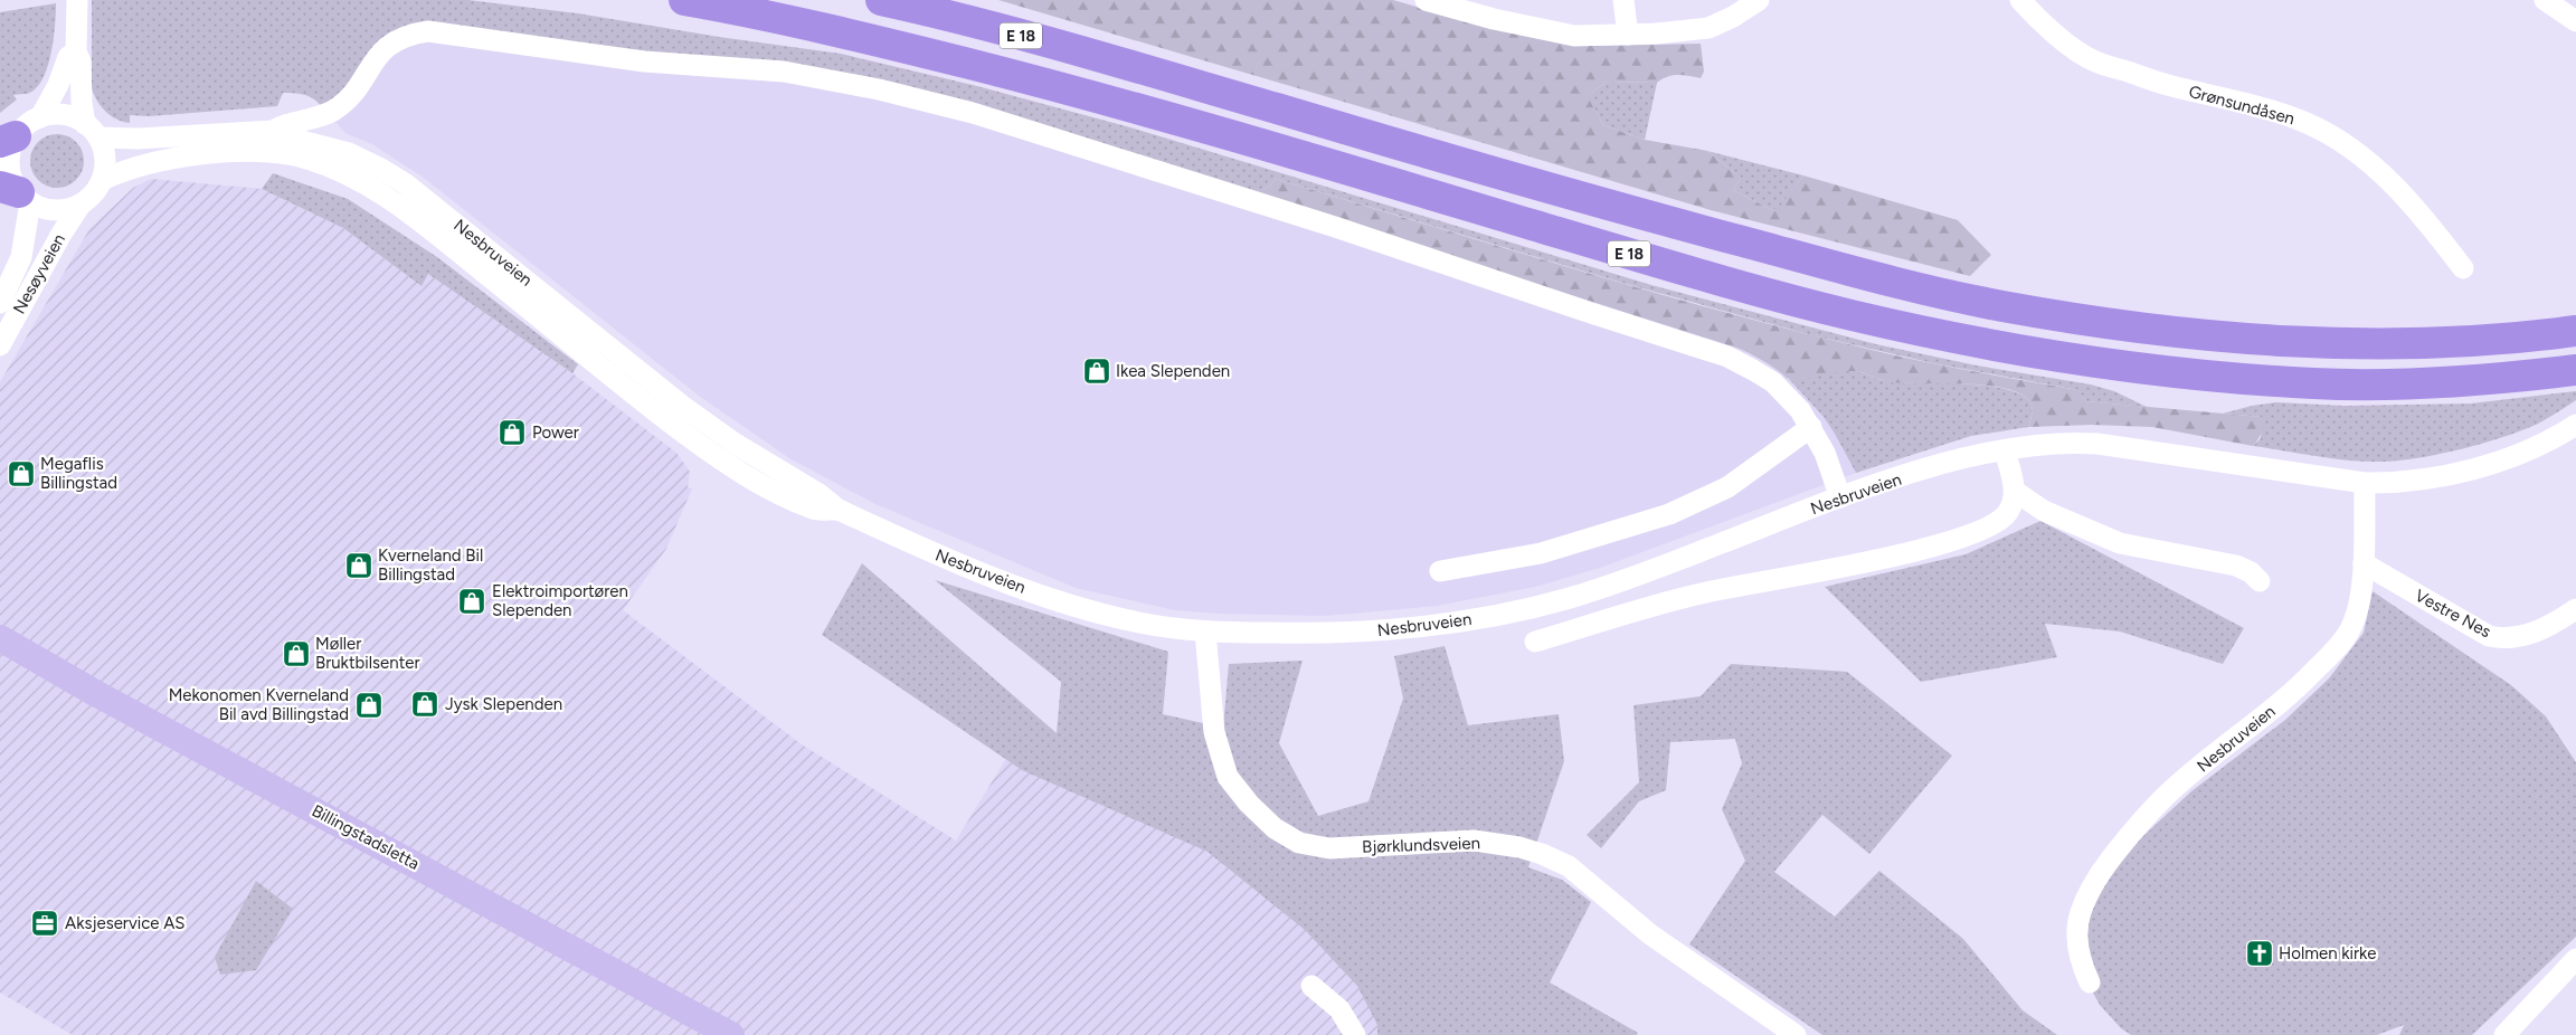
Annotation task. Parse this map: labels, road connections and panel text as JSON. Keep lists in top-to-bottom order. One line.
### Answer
{"streets":{"highway":["E 18"],"main road":["Billingstadsletta"],"street":["Grønsundåsen","Nesbruveien","Nesøyveien","Vestre Nes","Bjørklundsveien"]},"crossings":[["Nesbruveien","Nesøyveien"],["Nesbruveien","Vestre Nes"],["Nesbruveien","Bjørklundsveien"]],"places":{"shop":["Ikea Slependen","Power","Megaflis Billingstad","Kverneland Bil Billingstad","Elektroimportøren Slependen","Møller Bruktbilsenter","Jysk Slependen","Mekonomen Kverneland Bil avd Billingstad"],"office":["Aksjeservice AS"],"church":["Holmen kirke"]}}
